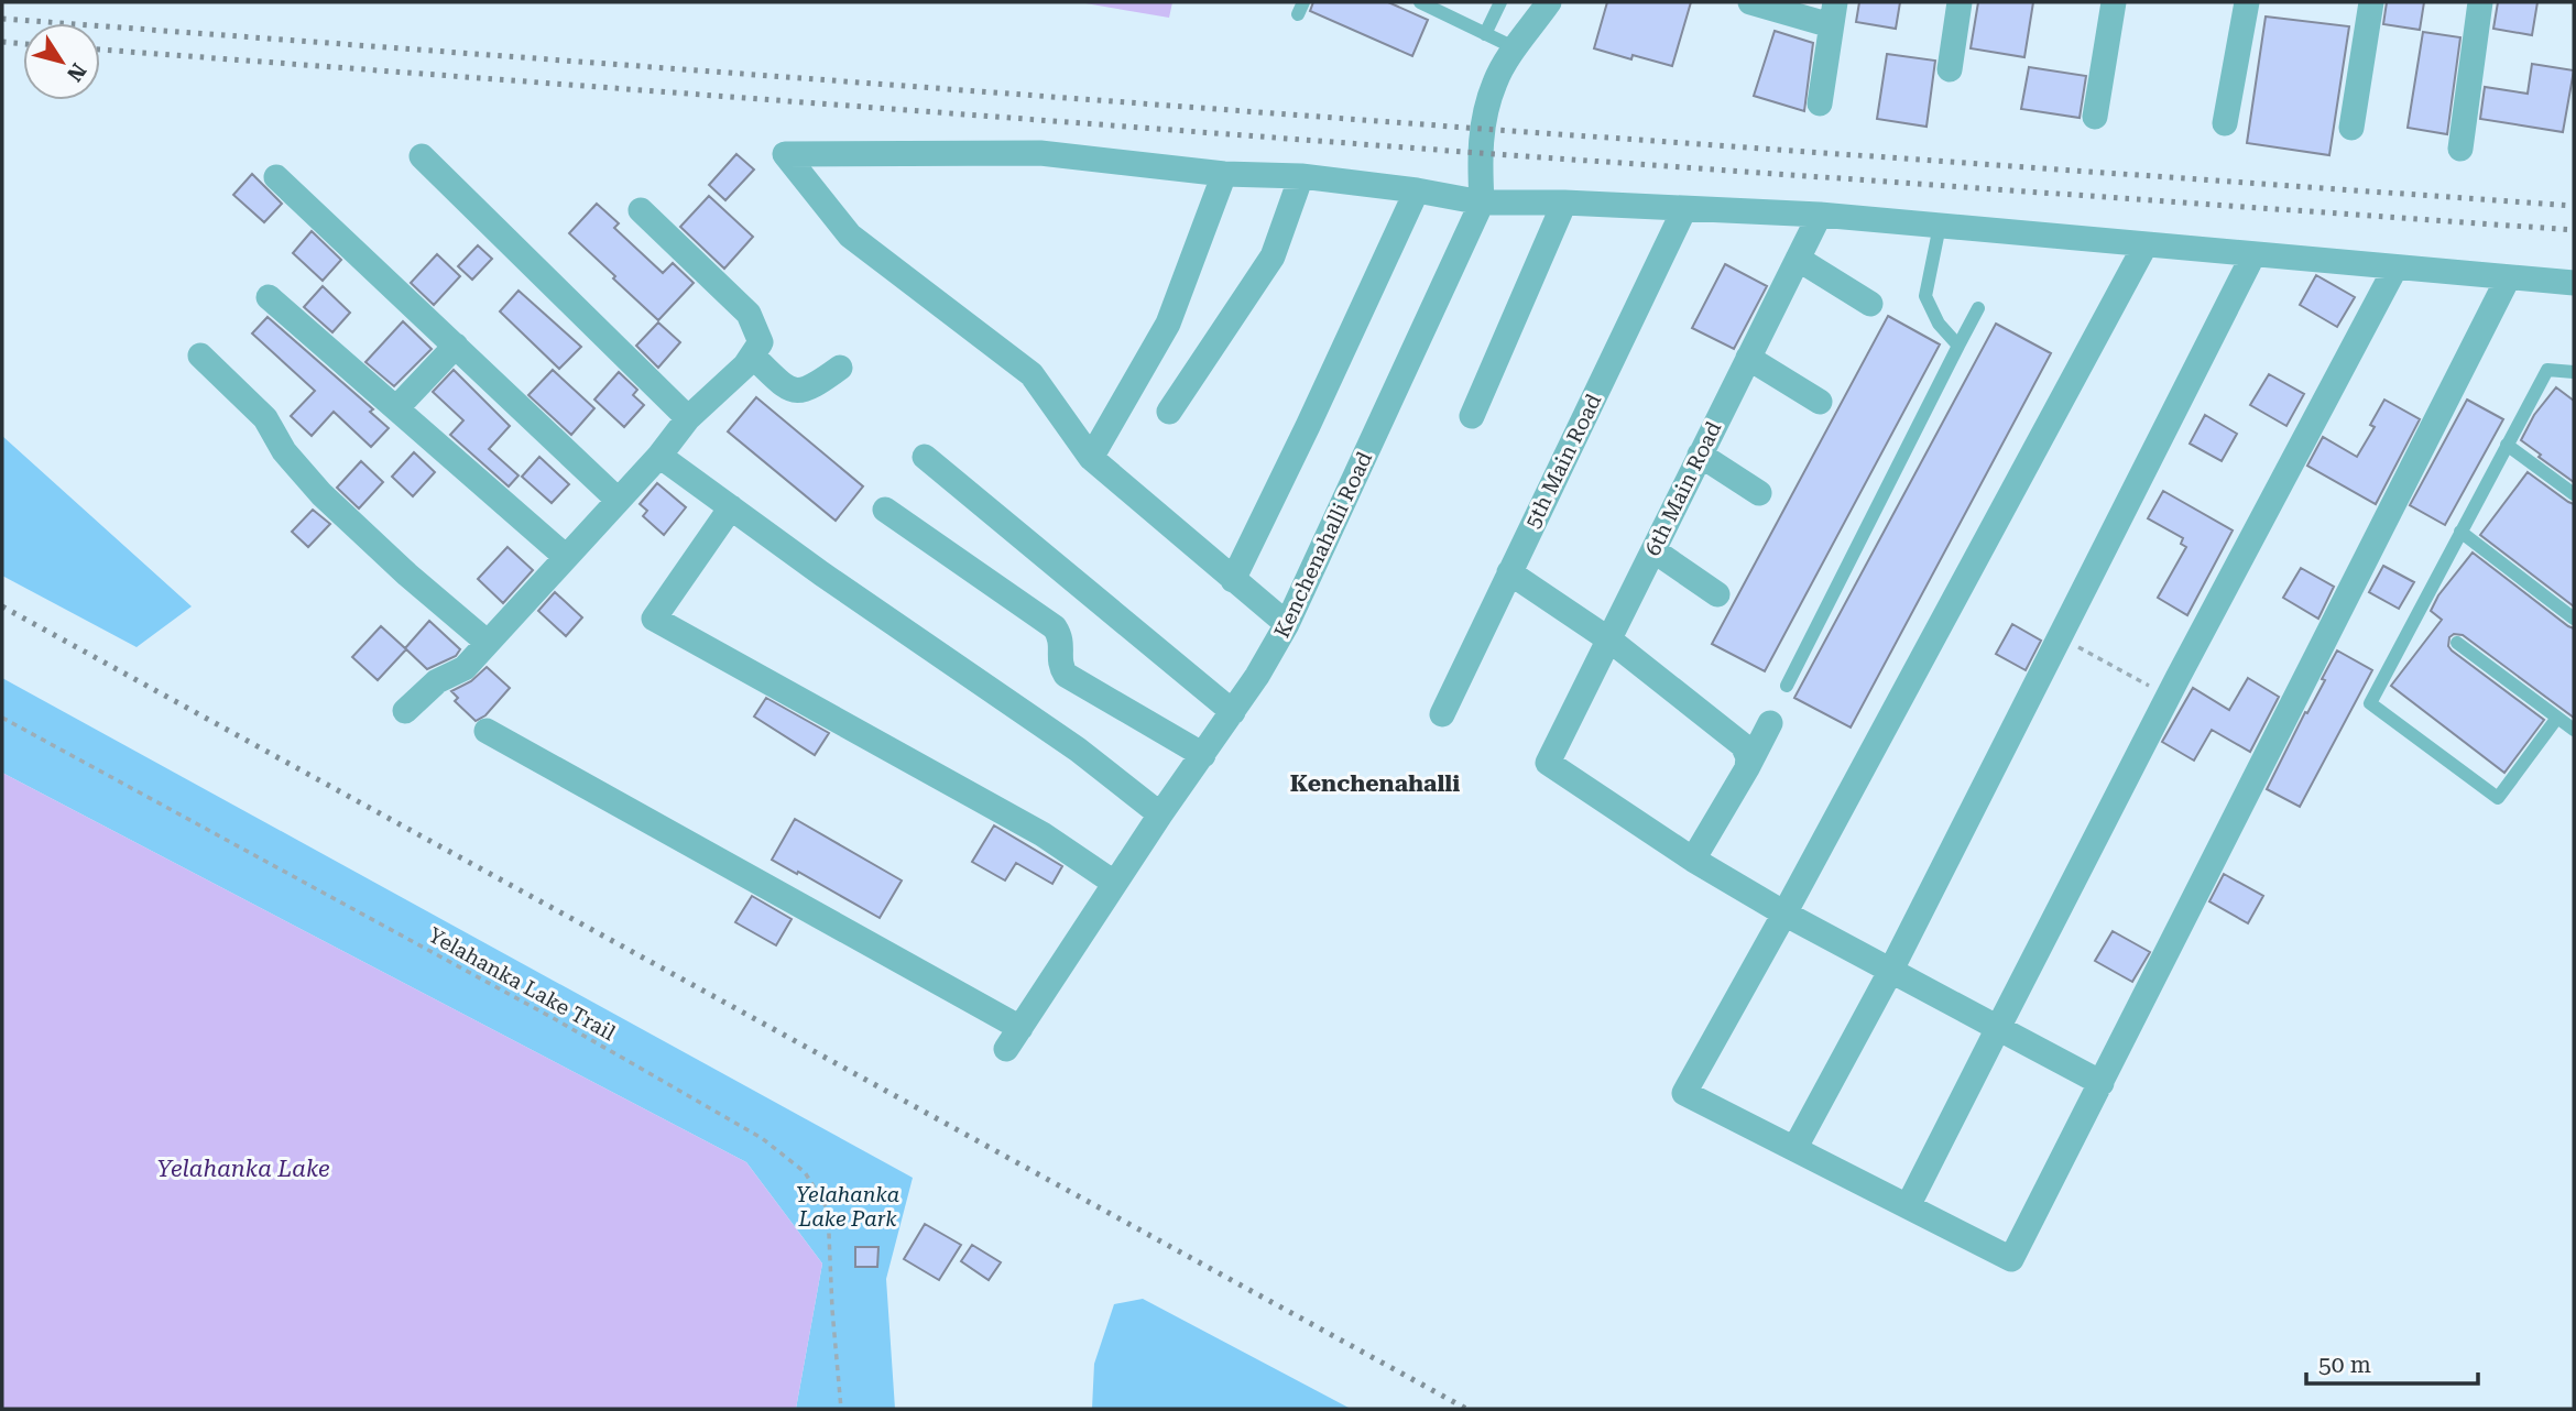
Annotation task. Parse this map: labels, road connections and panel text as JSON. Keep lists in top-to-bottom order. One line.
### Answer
{"streets":{"street":["5th Main Road","6th Main Road","Kenchenahalli Road"],"path":["Yelahanka Lake Trail"]},"districts":["Kenchenahalli"],"water":["Yelahanka Lake"],"parks":["Yelahanka Lake Park"],"scale_bar":"50 m","north":"bottom right"}
